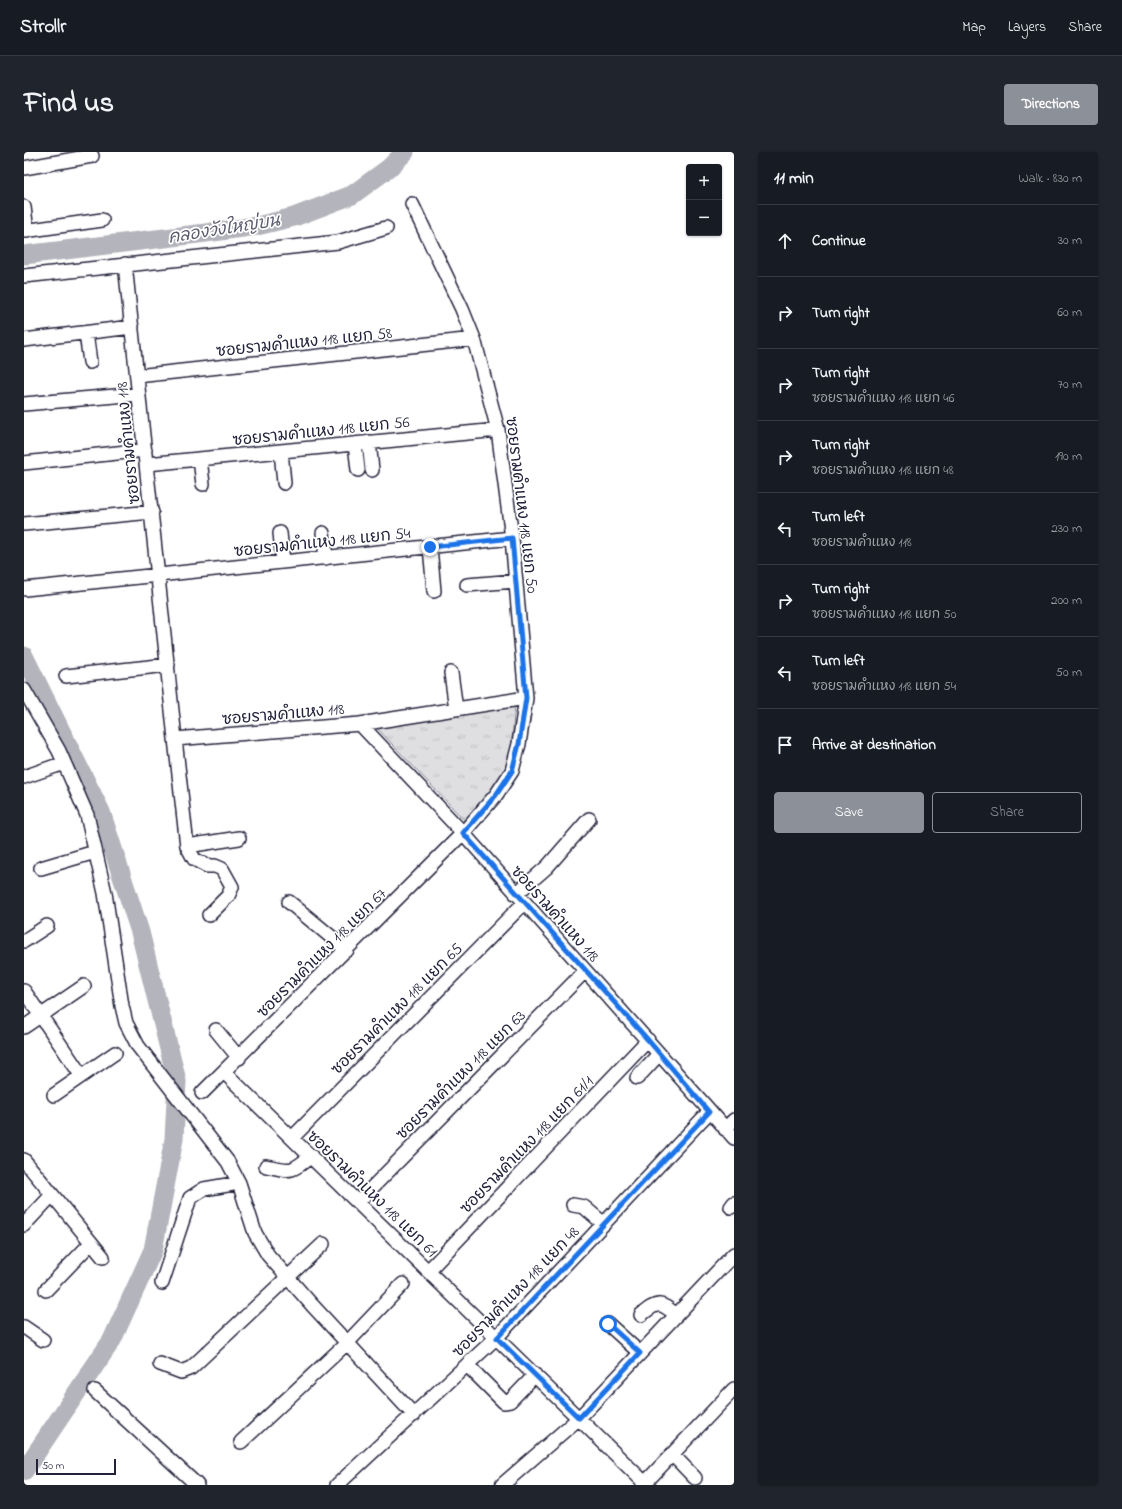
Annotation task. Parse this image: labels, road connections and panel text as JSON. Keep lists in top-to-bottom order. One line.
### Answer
{"streets":{"street":["ซอยรามคำแหง 118 แยก 58","ซอยรามคำแหง 118 แยก 56","ซอยรามคำแหง 118","ซอยรามคำแหง 118 แยก 50","ซอยรามคำแหง 118 แยก 54","ซอยรามคำแหง 118 แยก 67","ซอยรามคำแหง 118 แยก 65","ซอยรามคำแหง 118 แยก 63","ซอยรามคำแหง 118 แยก 61/1","ซอยรามคำแหง 118 แยก 61","ซอยรามคำแหง 118 แยก 48"]},"crossings":[["ซอยรามคำแหง 118 แยก 58","ซอยรามคำแหง 118"],["ซอยรามคำแหง 118 แยก 58","ซอยรามคำแหง 118 แยก 50"],["ซอยรามคำแหง 118 แยก 56","ซอยรามคำแหง 118"],["ซอยรามคำแหง 118 แยก 56","ซอยรามคำแหง 118 แยก 50"],["ซอยรามคำแหง 118","ซอยรามคำแหง 118 แยก 50"],["ซอยรามคำแหง 118","ซอยรามคำแหง 118 แยก 54"],["ซอยรามคำแหง 118","ซอยรามคำแหง 118 แยก 67"],["ซอยรามคำแหง 118","ซอยรามคำแหง 118 แยก 65"],["ซอยรามคำแหง 118","ซอยรามคำแหง 118 แยก 63"],["ซอยรามคำแหง 118","ซอยรามคำแหง 118 แยก 61/1"],["ซอยรามคำแหง 118","ซอยรามคำแหง 118 แยก 48"],["ซอยรามคำแหง 118 แยก 50","ซอยรามคำแหง 118 แยก 54"],["ซอยรามคำแหง 118 แยก 50","ซอยรามคำแหง 118 แยก 67"],["ซอยรามคำแหง 118 แยก 67","ซอยรามคำแหง 118 แยก 61"],["ซอยรามคำแหง 118 แยก 65","ซอยรามคำแหง 118 แยก 61"],["ซอยรามคำแหง 118 แยก 63","ซอยรามคำแหง 118 แยก 61"],["ซอยรามคำแหง 118 แยก 61/1","ซอยรามคำแหง 118 แยก 61"],["ซอยรามคำแหง 118 แยก 61","ซอยรามคำแหง 118 แยก 48"]],"water":["คลองวังใหญ่บน"],"scale_bar":"50 m","page":{"header":"Strollr","nav":["Map","Layers","Share"],"title":"Find us","buttons":["Directions",["Save","Share"]],"heading":["11 min","Walk · 830 m"],"map_buttons":["+","−"],"list":[["Continue","30 m"],["Turn right","60 m"],["Turn right","ซอยรามคำแหง 118 แยก 46","70 m"],["Turn right","ซอยรามคำแหง 118 แยก 48","190 m"],["Turn left","ซอยรามคำแหง 118","230 m"],["Turn right","ซอยรามคำแหง 118 แยก 50","200 m"],["Turn left","ซอยรามคำแหง 118 แยก 54","50 m"],"Arrive at destination"],"scale":"50 m"}}
